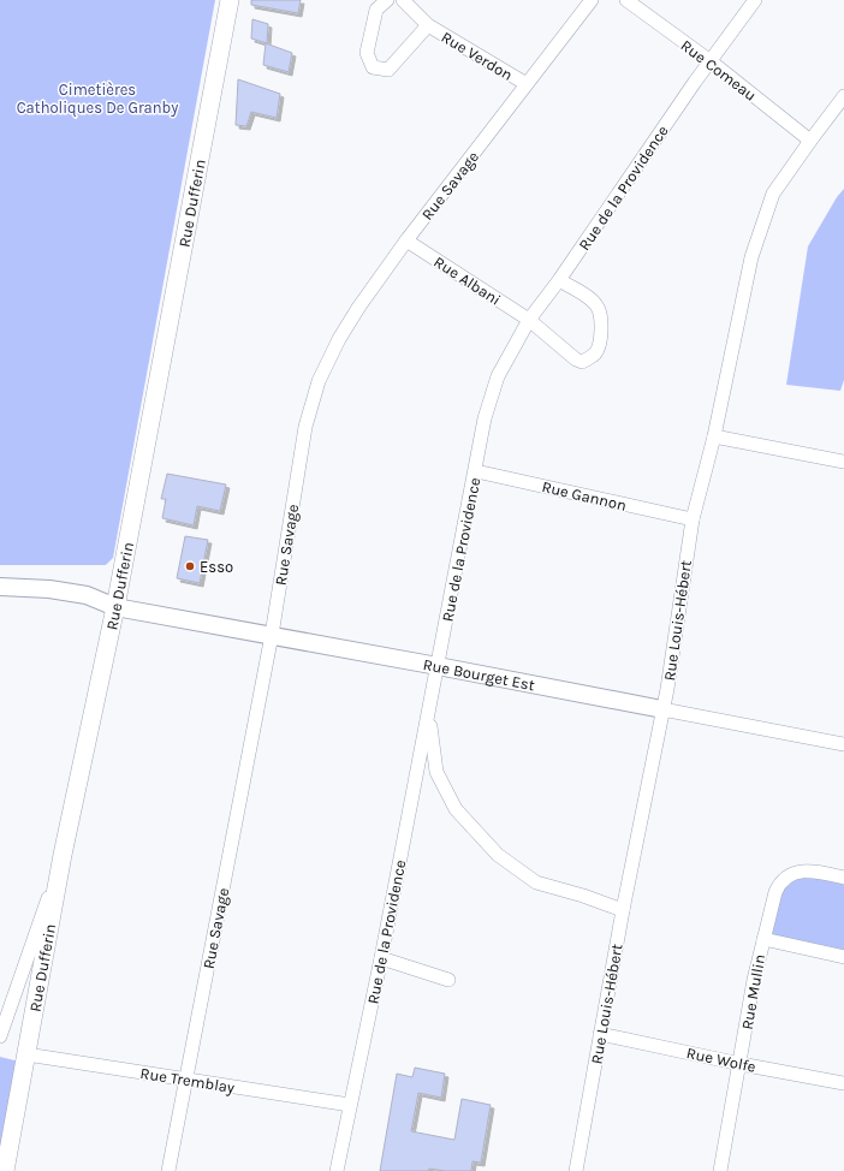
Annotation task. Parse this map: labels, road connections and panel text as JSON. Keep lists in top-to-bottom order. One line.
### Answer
{"streets":{"main road":["Rue Dufferin"],"street":["Rue Verdon","Rue Comeau","Rue Savage","Rue de la Providence","Rue Albani","Rue Gannon","Rue Louis-Hébert","Rue Bourget Est","Rue Mullin","Rue Wolfe","Rue Tremblay"]},"crossings":[["Rue Verdon","Rue Savage"],["Rue Comeau","Rue de la Providence"],["Rue Comeau","Rue Louis-Hébert"],["Rue Savage","Rue Albani"],["Rue Savage","Rue Bourget Est"],["Rue Savage","Rue Tremblay"],["Rue de la Providence","Rue Albani"],["Rue de la Providence","Rue Gannon"],["Rue de la Providence","Rue Bourget Est"],["Rue de la Providence","Rue Tremblay"],["Rue Dufferin","Rue Bourget Est"],["Rue Dufferin","Rue Tremblay"],["Rue Gannon","Rue Louis-Hébert"],["Rue Louis-Hébert","Rue Bourget Est"],["Rue Louis-Hébert","Rue Wolfe"],["Rue Mullin","Rue Wolfe"]],"parks":["Cimetières Catholiques De Granby"],"places":["Esso"]}
